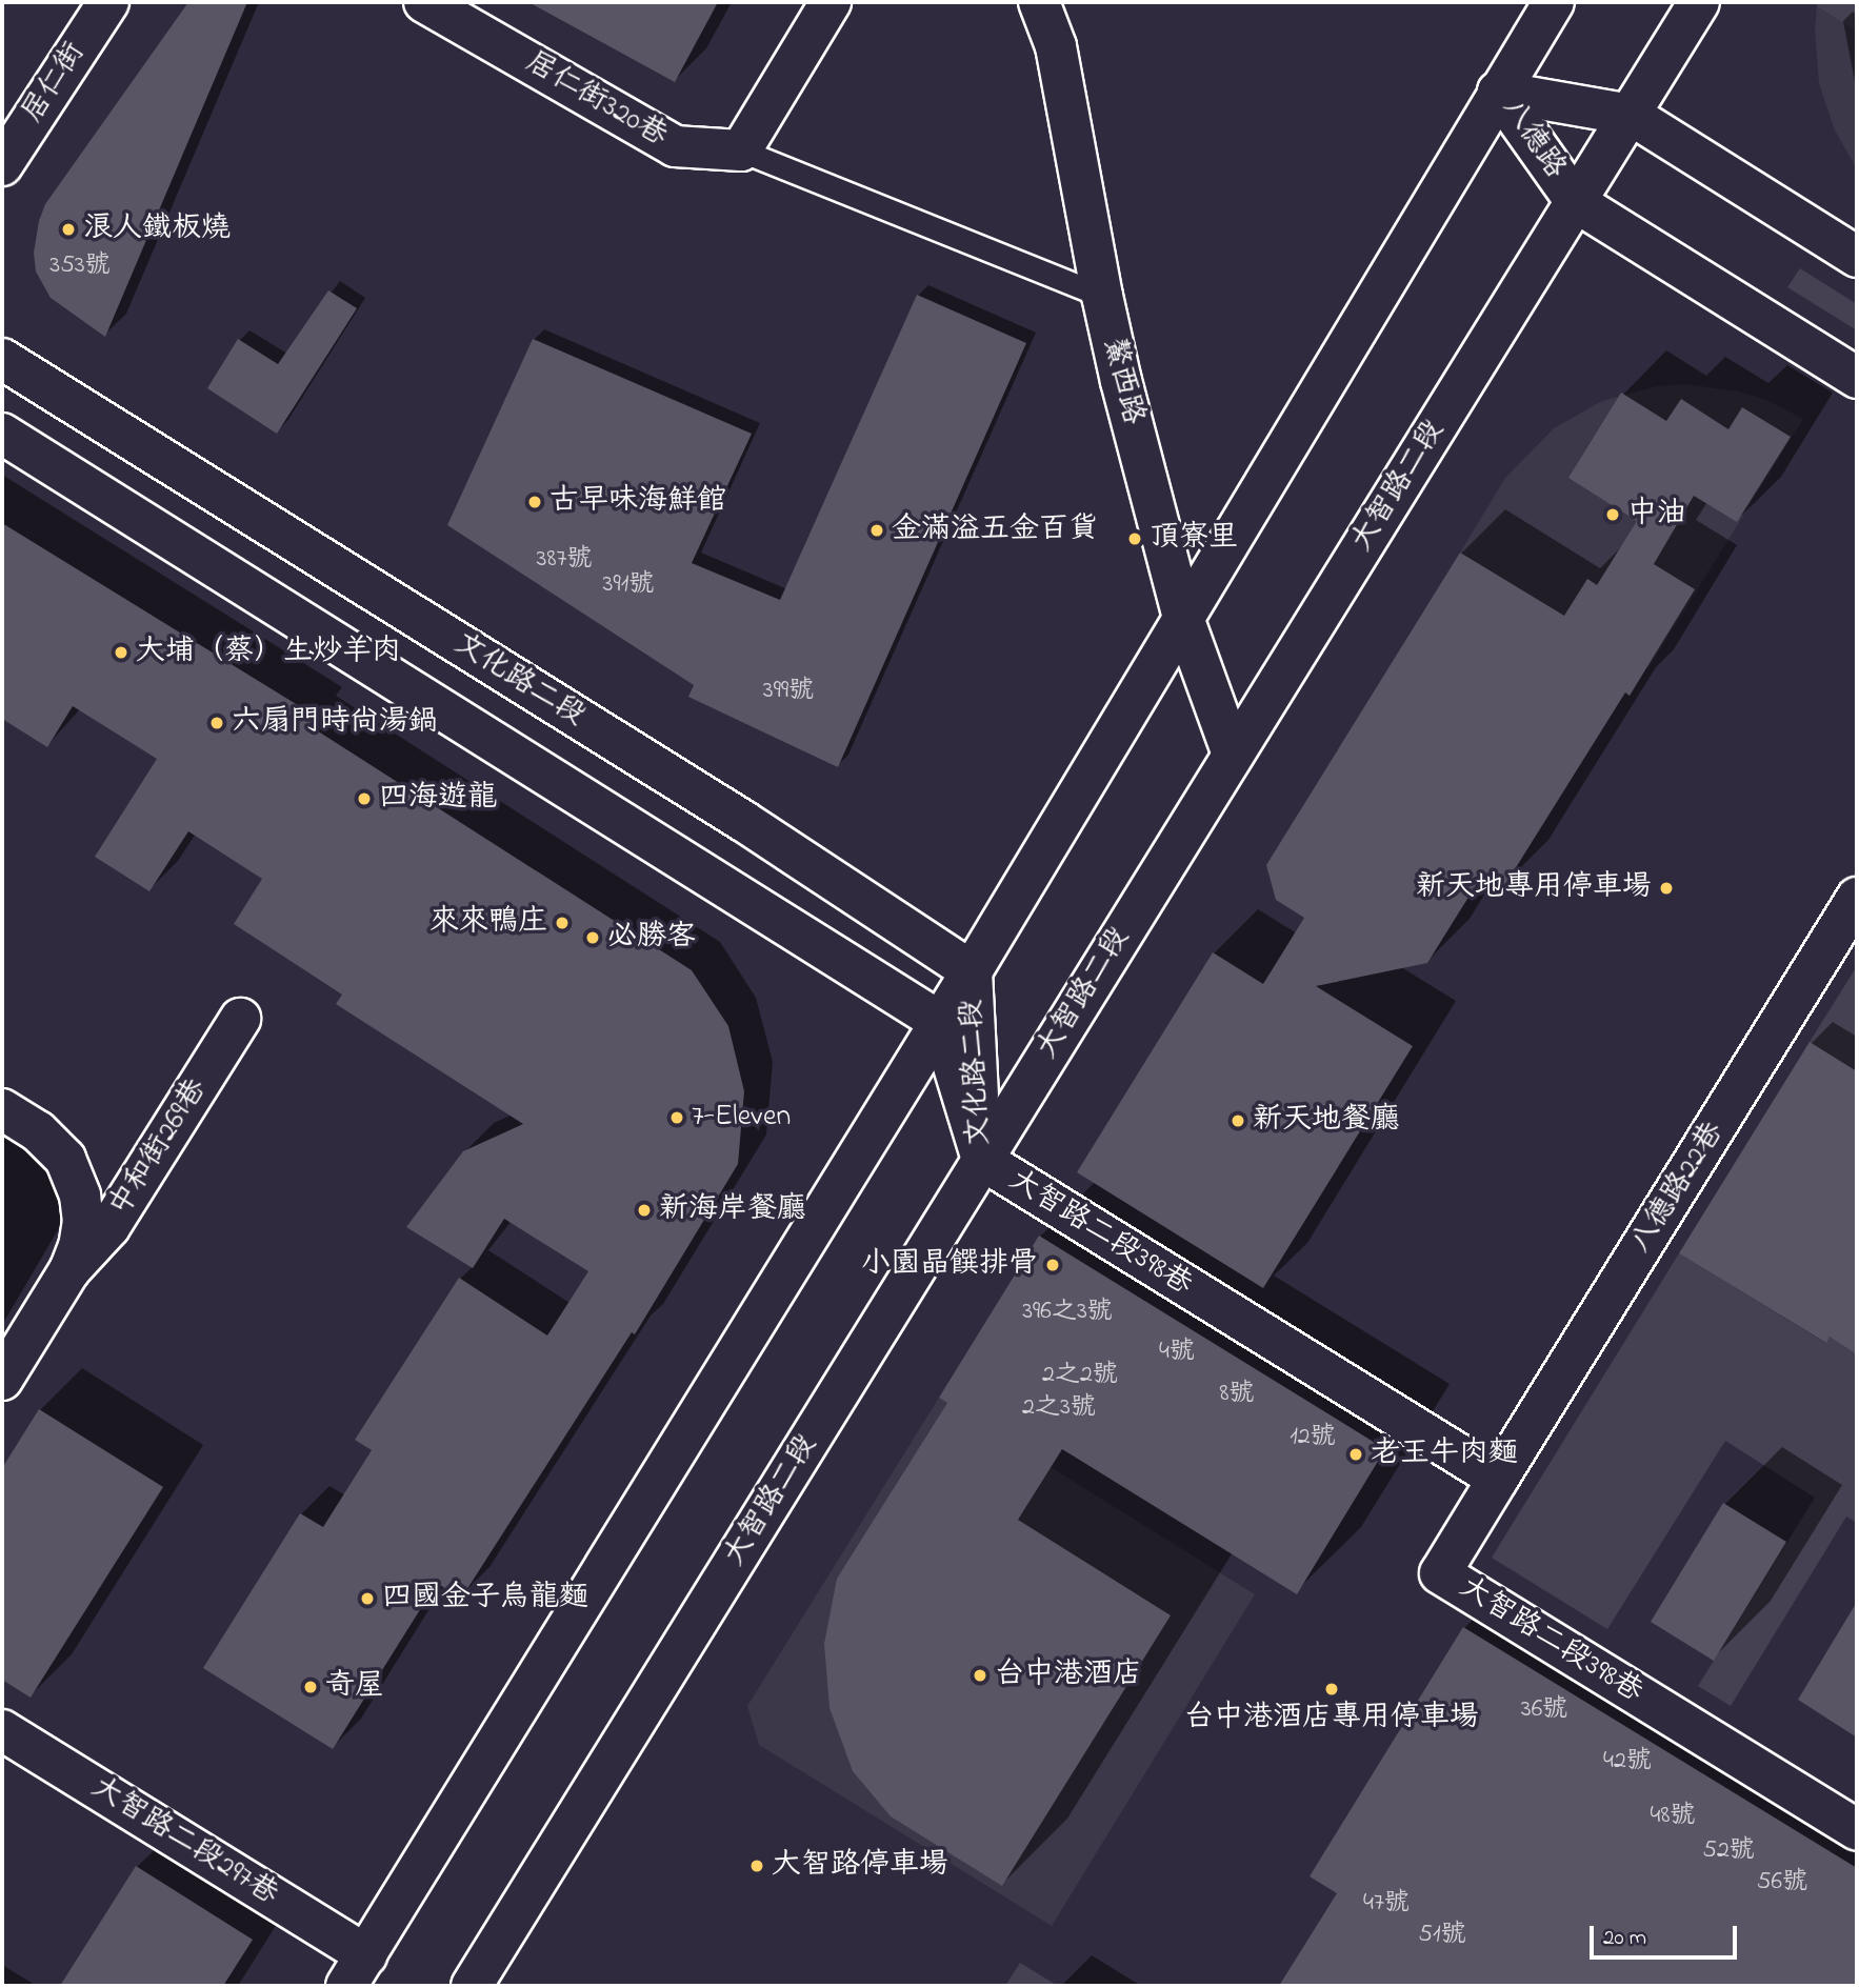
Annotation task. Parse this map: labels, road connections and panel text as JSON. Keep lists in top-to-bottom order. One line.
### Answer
{"streets":{"street":["居仁街","居仁街320巷","八德路","鰲西路","大智路二段","文化路二段","中和街269巷","八德路22巷","大智路二段398巷","大智路二段297巷"]},"crossings":[["八德路","大智路二段"],["鰲西路","大智路二段"],["大智路二段","文化路二段"],["大智路二段","大智路二段398巷"],["文化路二段","大智路二段398巷"],["八德路22巷","大智路二段398巷"]],"places":["浪人鐵板燒","古早味海鮮館","中油","金滿溢五金百貨","頂寮里","大埔（蔡）生炒羊肉","六扇門時尚湯鍋","四海遊龍","新天地專用停車場","來來鴨庄","必勝客","7-Eleven","新天地餐廳","新海岸餐廳","小園晶饌排骨","老王牛肉麵","四國金子烏龍麵","台中港酒店","奇屋","台中港酒店專用停車場","大智路停車場"],"house_numbers":["353號","387號","391號","399號","396之3號","4號","2之2號","8號","2之3號","12號","36號","42號","48號","52號","56號","47號","51號"],"scale_bar":"20 m"}
